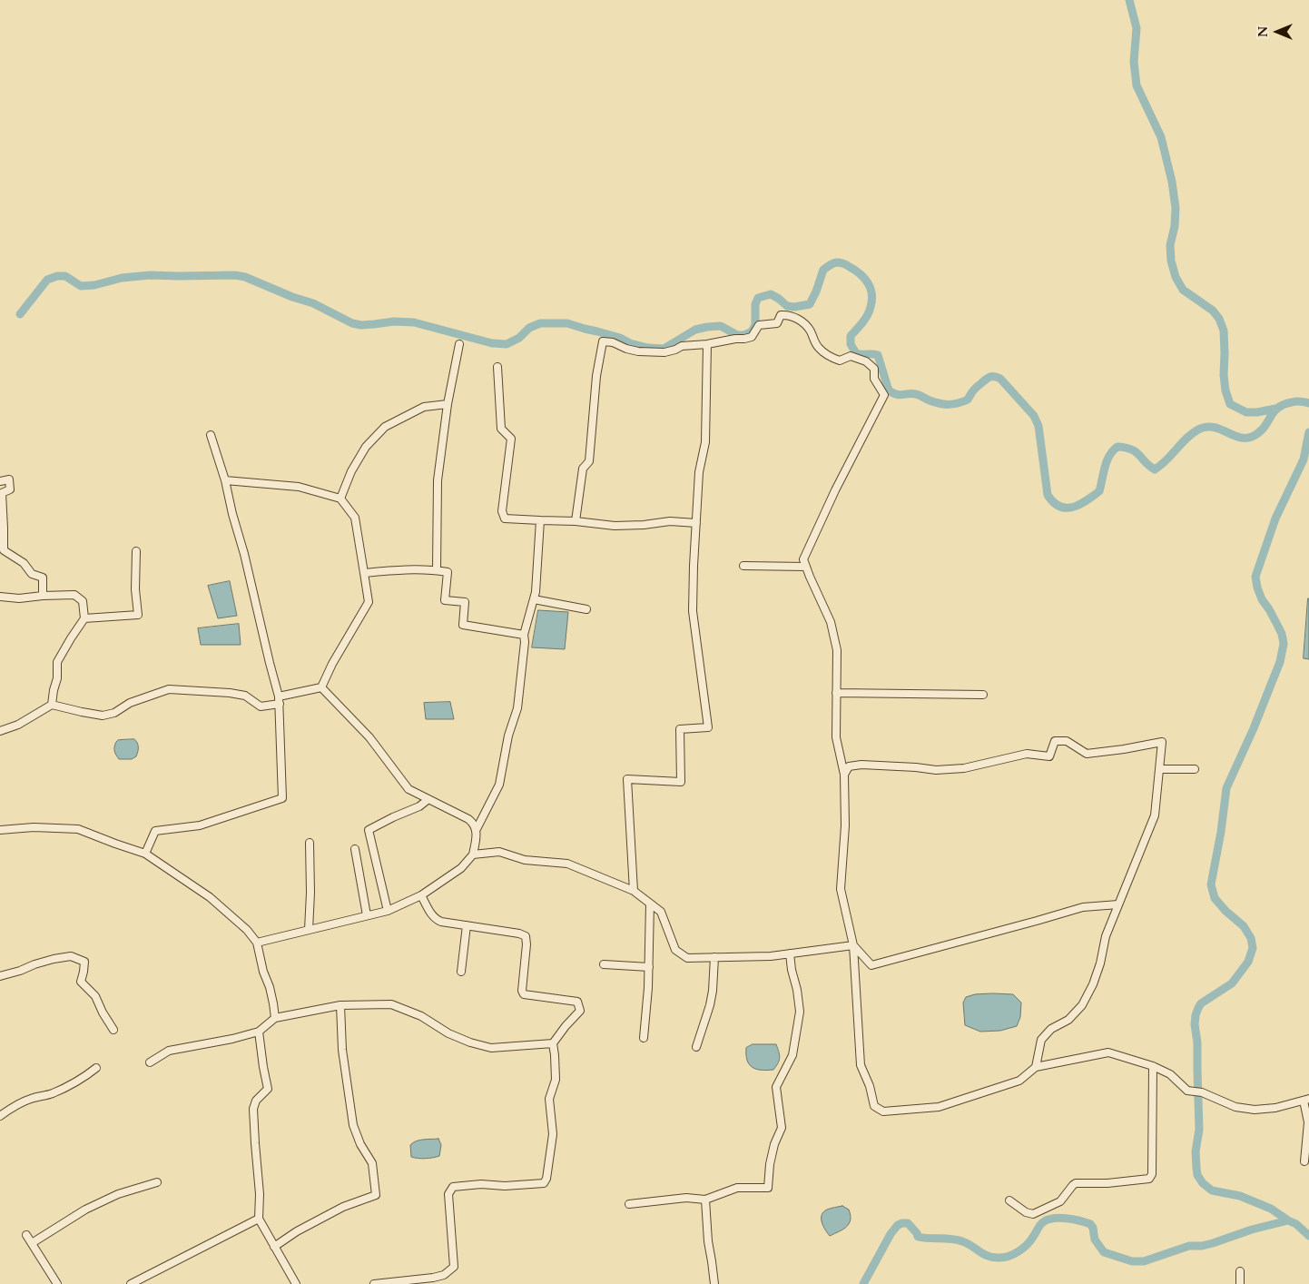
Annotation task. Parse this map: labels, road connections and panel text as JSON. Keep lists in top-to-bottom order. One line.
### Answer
{"north":"left"}
